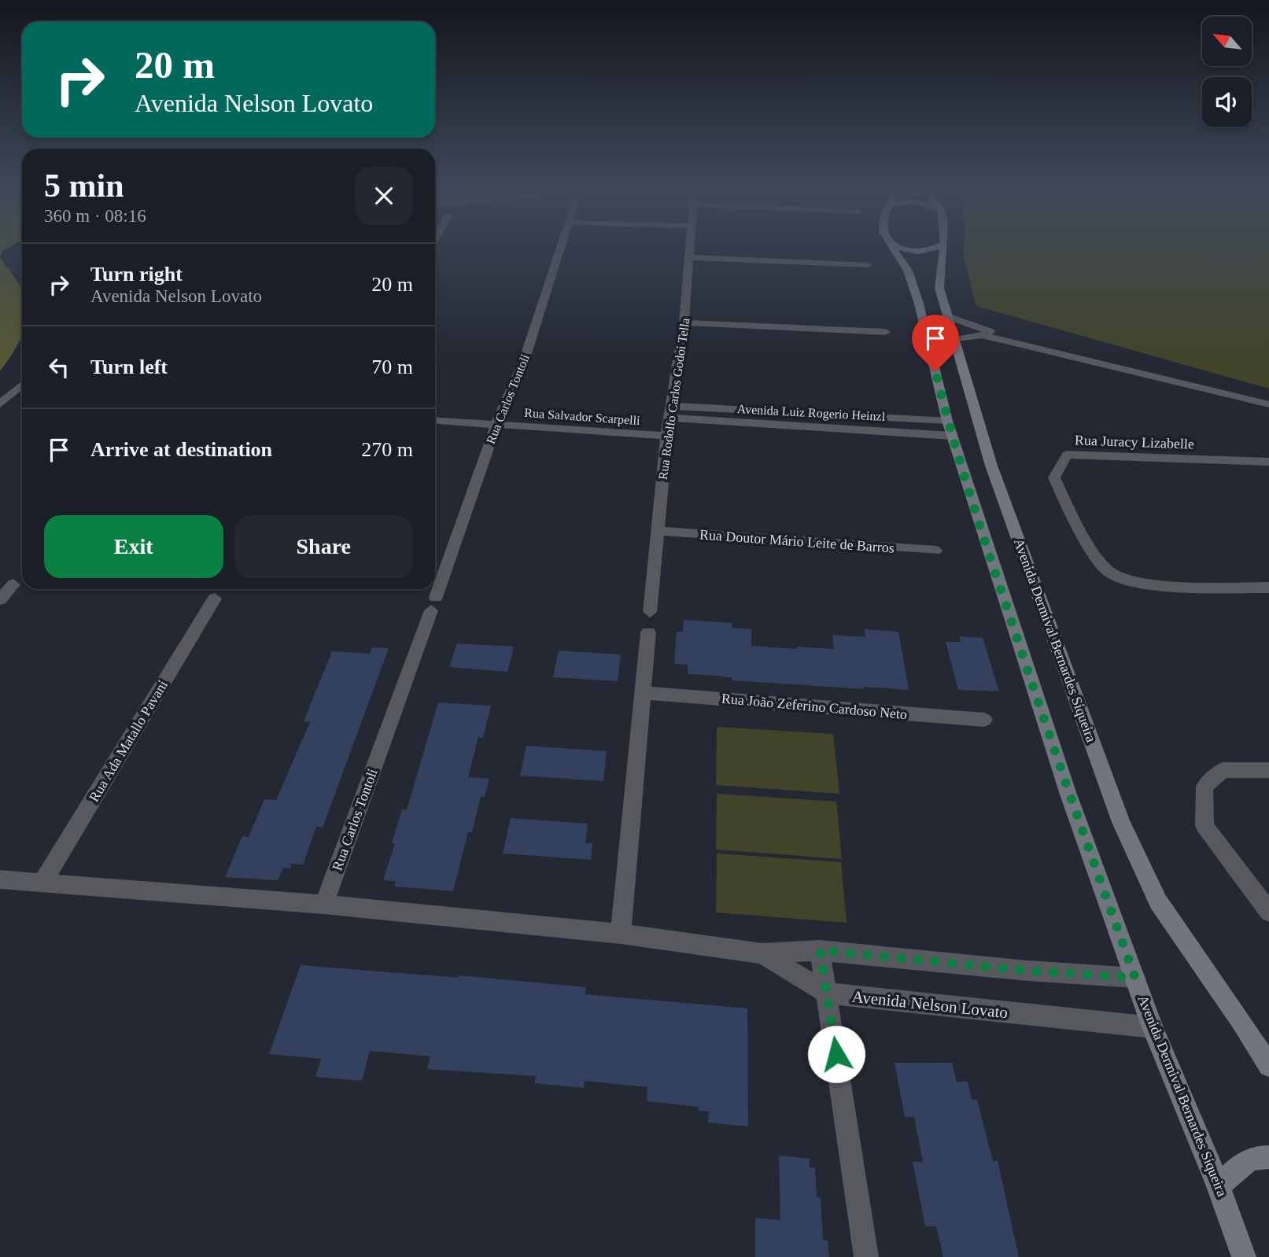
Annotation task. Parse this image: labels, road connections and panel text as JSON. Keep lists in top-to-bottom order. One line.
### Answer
{"streets":{"main road":["Avenida Dermival Bernardes Siqueira"],"street":["Rua Carlos Tontoli","Rua Rodolfo Carlos Godoi Tella","Avenida Luiz Rogerio Heinzl","Rua Salvador Scarpelli","Rua Juracy Lizabelle","Rua Doutor Mário Leite de Barros","Rua João Zeferino Cardoso Neto","Rua Ada Matallo Pavani","Avenida Nelson Lovato"]},"crossings":[["Rua Carlos Tontoli","Rua Salvador Scarpelli"],["Rua Rodolfo Carlos Godoi Tella","Avenida Luiz Rogerio Heinzl"],["Rua Rodolfo Carlos Godoi Tella","Rua Salvador Scarpelli"],["Rua Rodolfo Carlos Godoi Tella","Rua Doutor Mário Leite de Barros"],["Avenida Luiz Rogerio Heinzl","Avenida Dermival Bernardes Siqueira"],["Avenida Dermival Bernardes Siqueira","Avenida Nelson Lovato"]],"north":"top left","page":{"turn":["20 m","Avenida Nelson Lovato"],"heading":["5 min","360 m · 08:16"],"list":[{"name":"Turn right","note":"Avenida Nelson Lovato","value":"20 m"},{"name":"Turn left","value":"70 m"},{"name":"Arrive at destination","value":"270 m"}],"buttons":["Exit","Share"]}}
